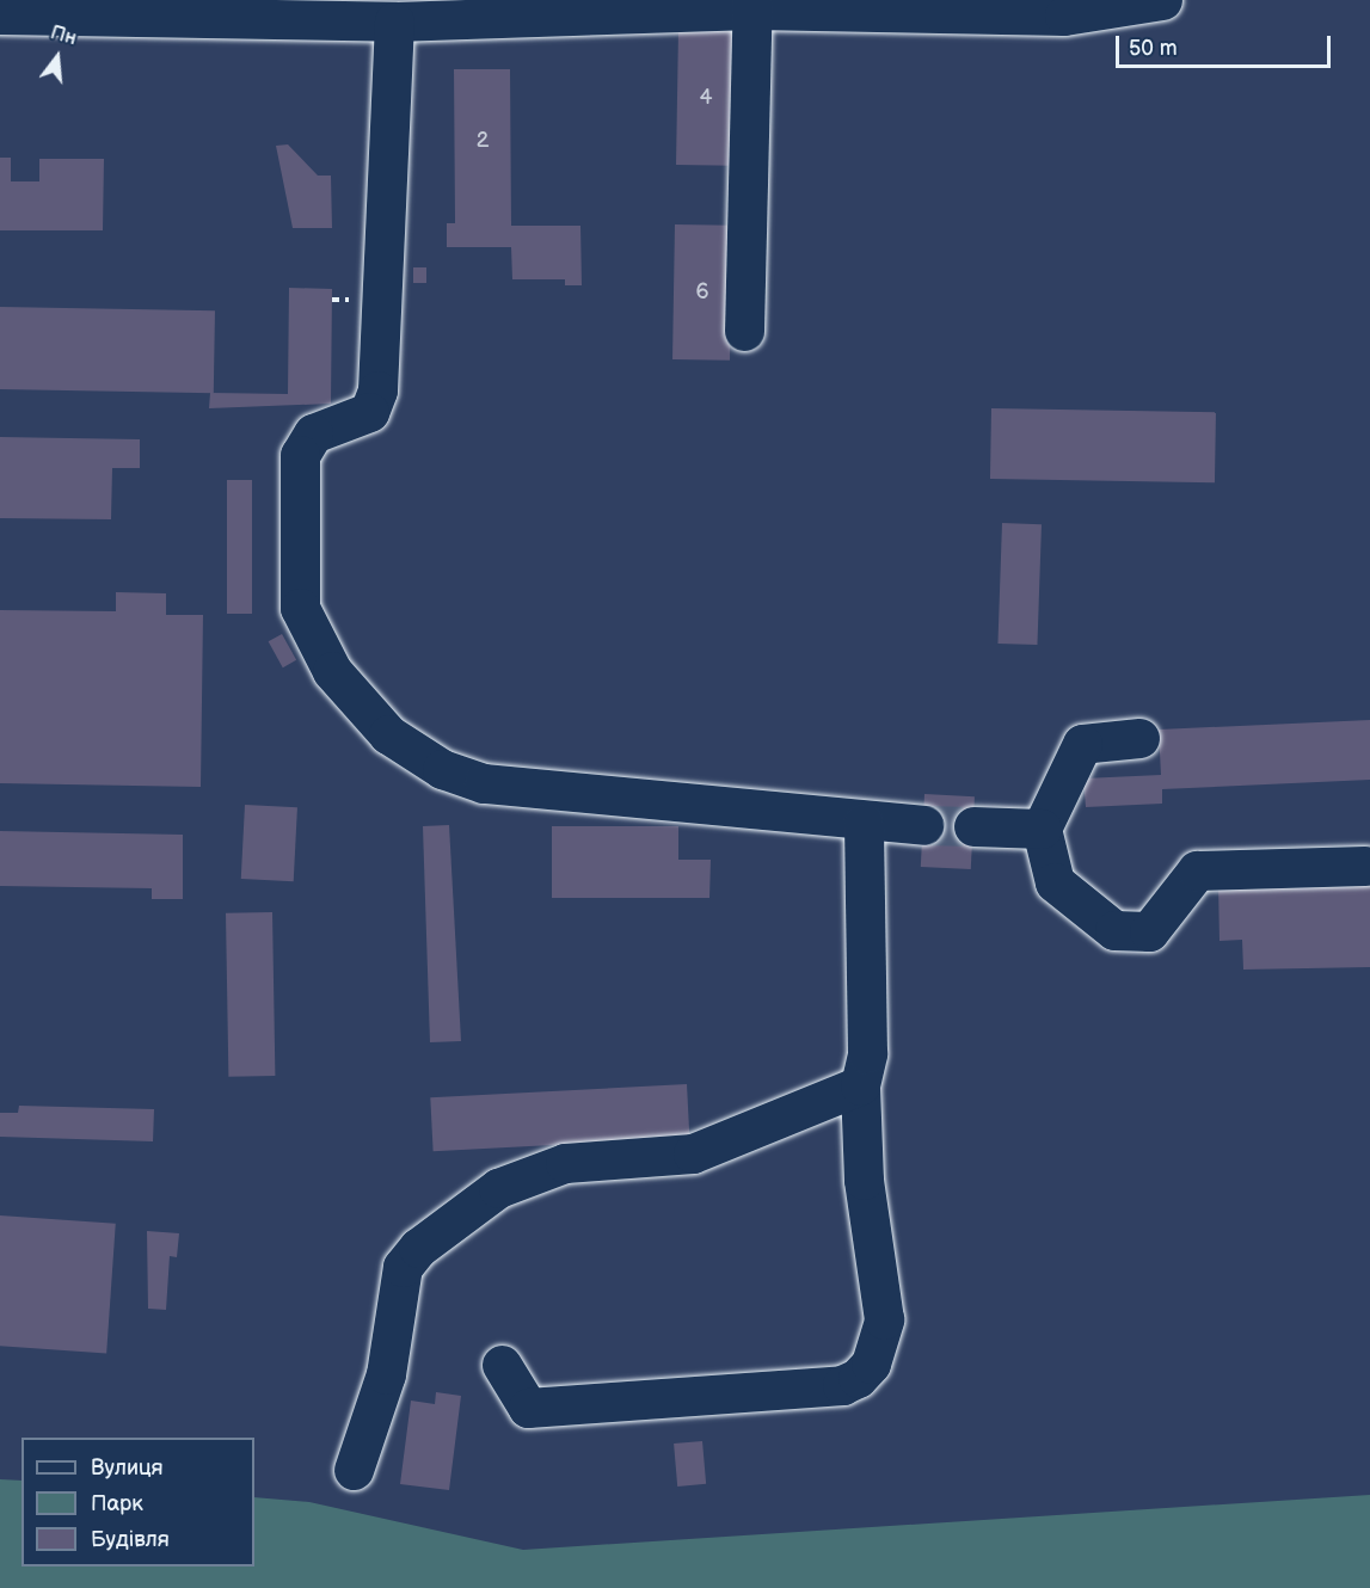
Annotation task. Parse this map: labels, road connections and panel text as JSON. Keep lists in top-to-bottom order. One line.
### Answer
{"house_numbers":["4","2","6"],"legend":["Вулиця","Парк","Будівля"],"scale_bar":"50 m","north":"top"}
